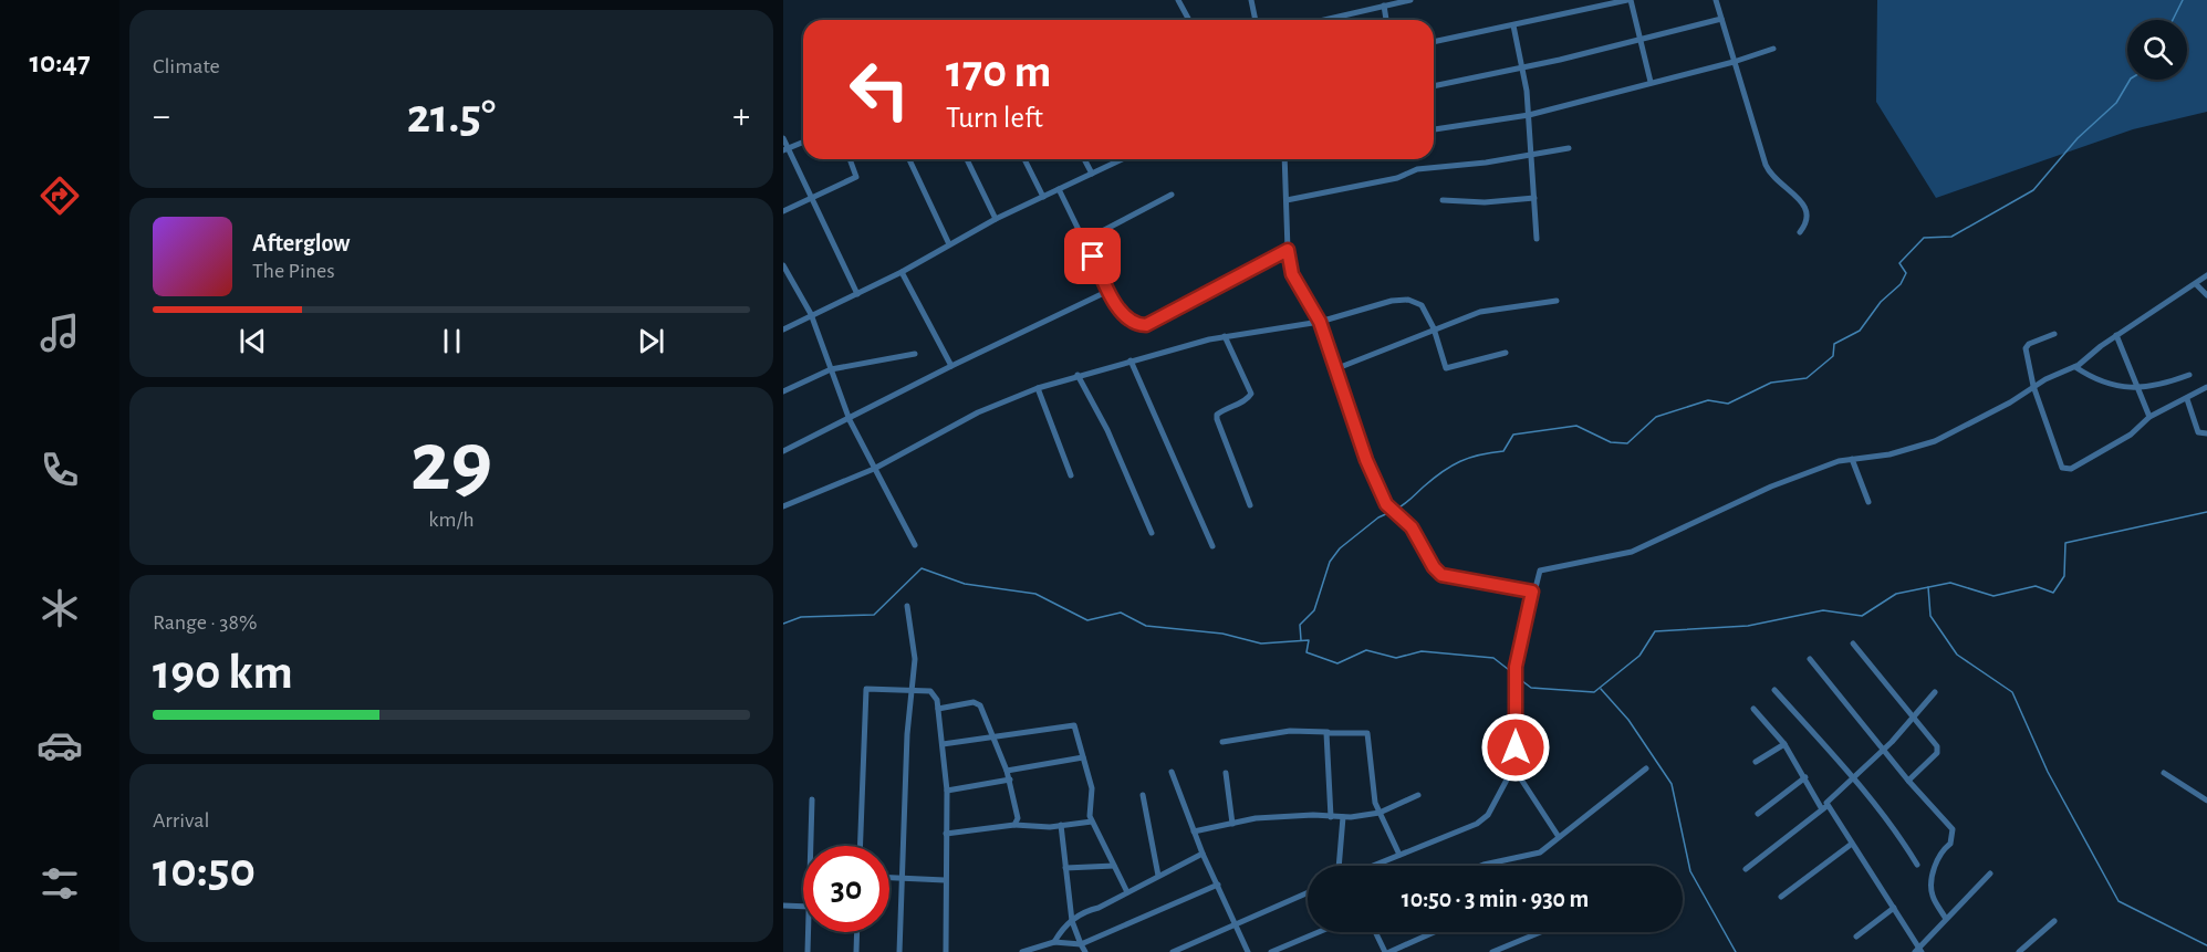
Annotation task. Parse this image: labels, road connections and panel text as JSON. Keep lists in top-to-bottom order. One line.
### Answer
{"page":{"tabs":"10:47","tile":["Climate",["29","km/h"],["Range · 38%","190 km"],["Arrival","10:50"]],"turn":["170 m","Turn left"],"heat":["−","21.5°","+"],"song":["Afterglow","The Pines"],"limit":"30","trip":"10:50 · 3 min · 930 m"}}
